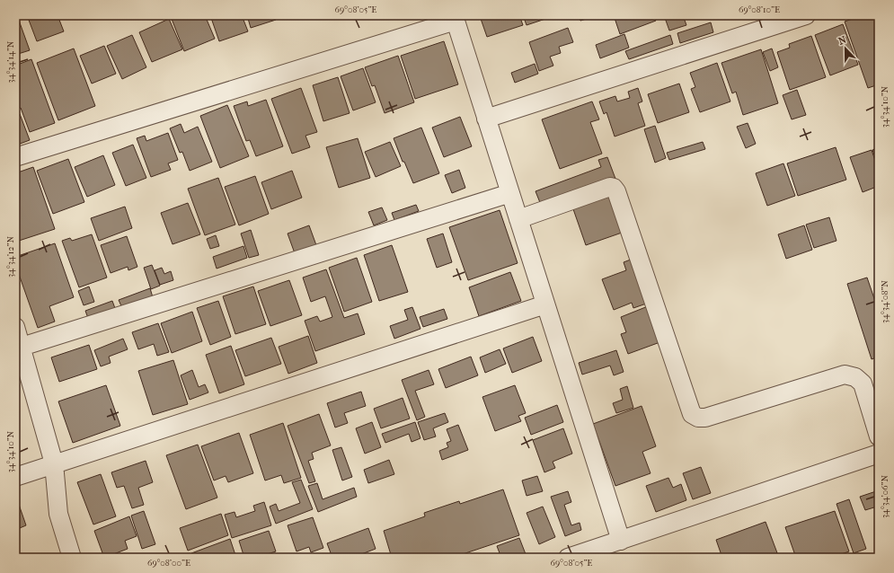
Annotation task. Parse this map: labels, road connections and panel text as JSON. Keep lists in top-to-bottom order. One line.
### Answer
{"north":"top","coordinates":["69°08'05\"E","69°08'10\"E","34°34'14\"N","34°34'10\"N","34°34'12\"N","34°34'08\"N","34°34'06\"N","69°08'00\"E"]}
